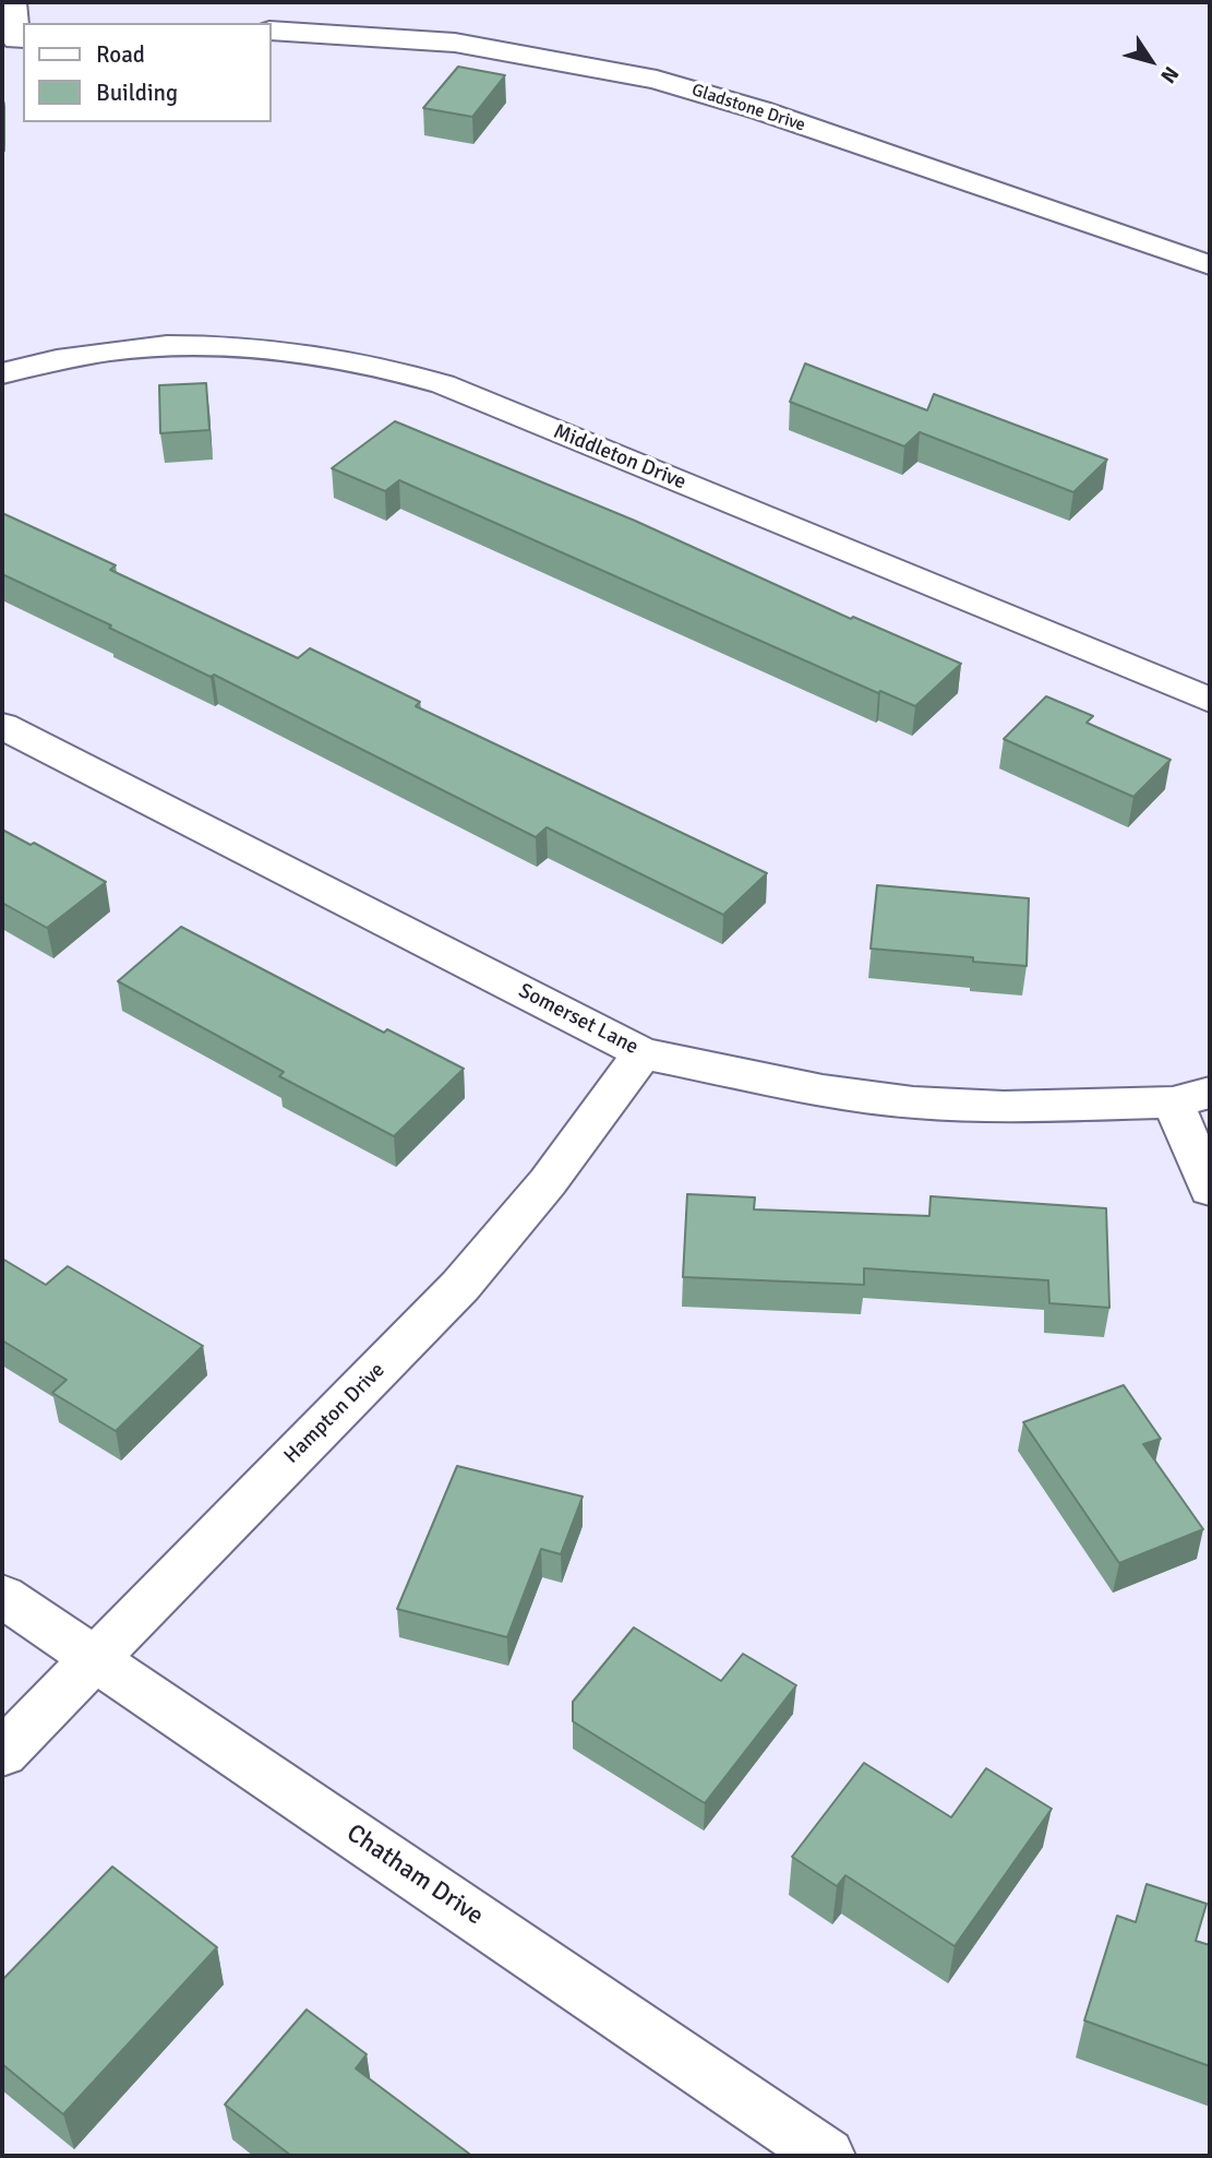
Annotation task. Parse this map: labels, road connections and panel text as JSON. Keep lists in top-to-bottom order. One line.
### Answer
{"streets":{"street":["Gladstone Drive","Middleton Drive","Somerset Lane","Hampton Drive","Chatham Drive"]},"crossings":[["Somerset Lane","Hampton Drive"],["Hampton Drive","Chatham Drive"]],"legend":["Road","Building"],"north":"bottom right"}
